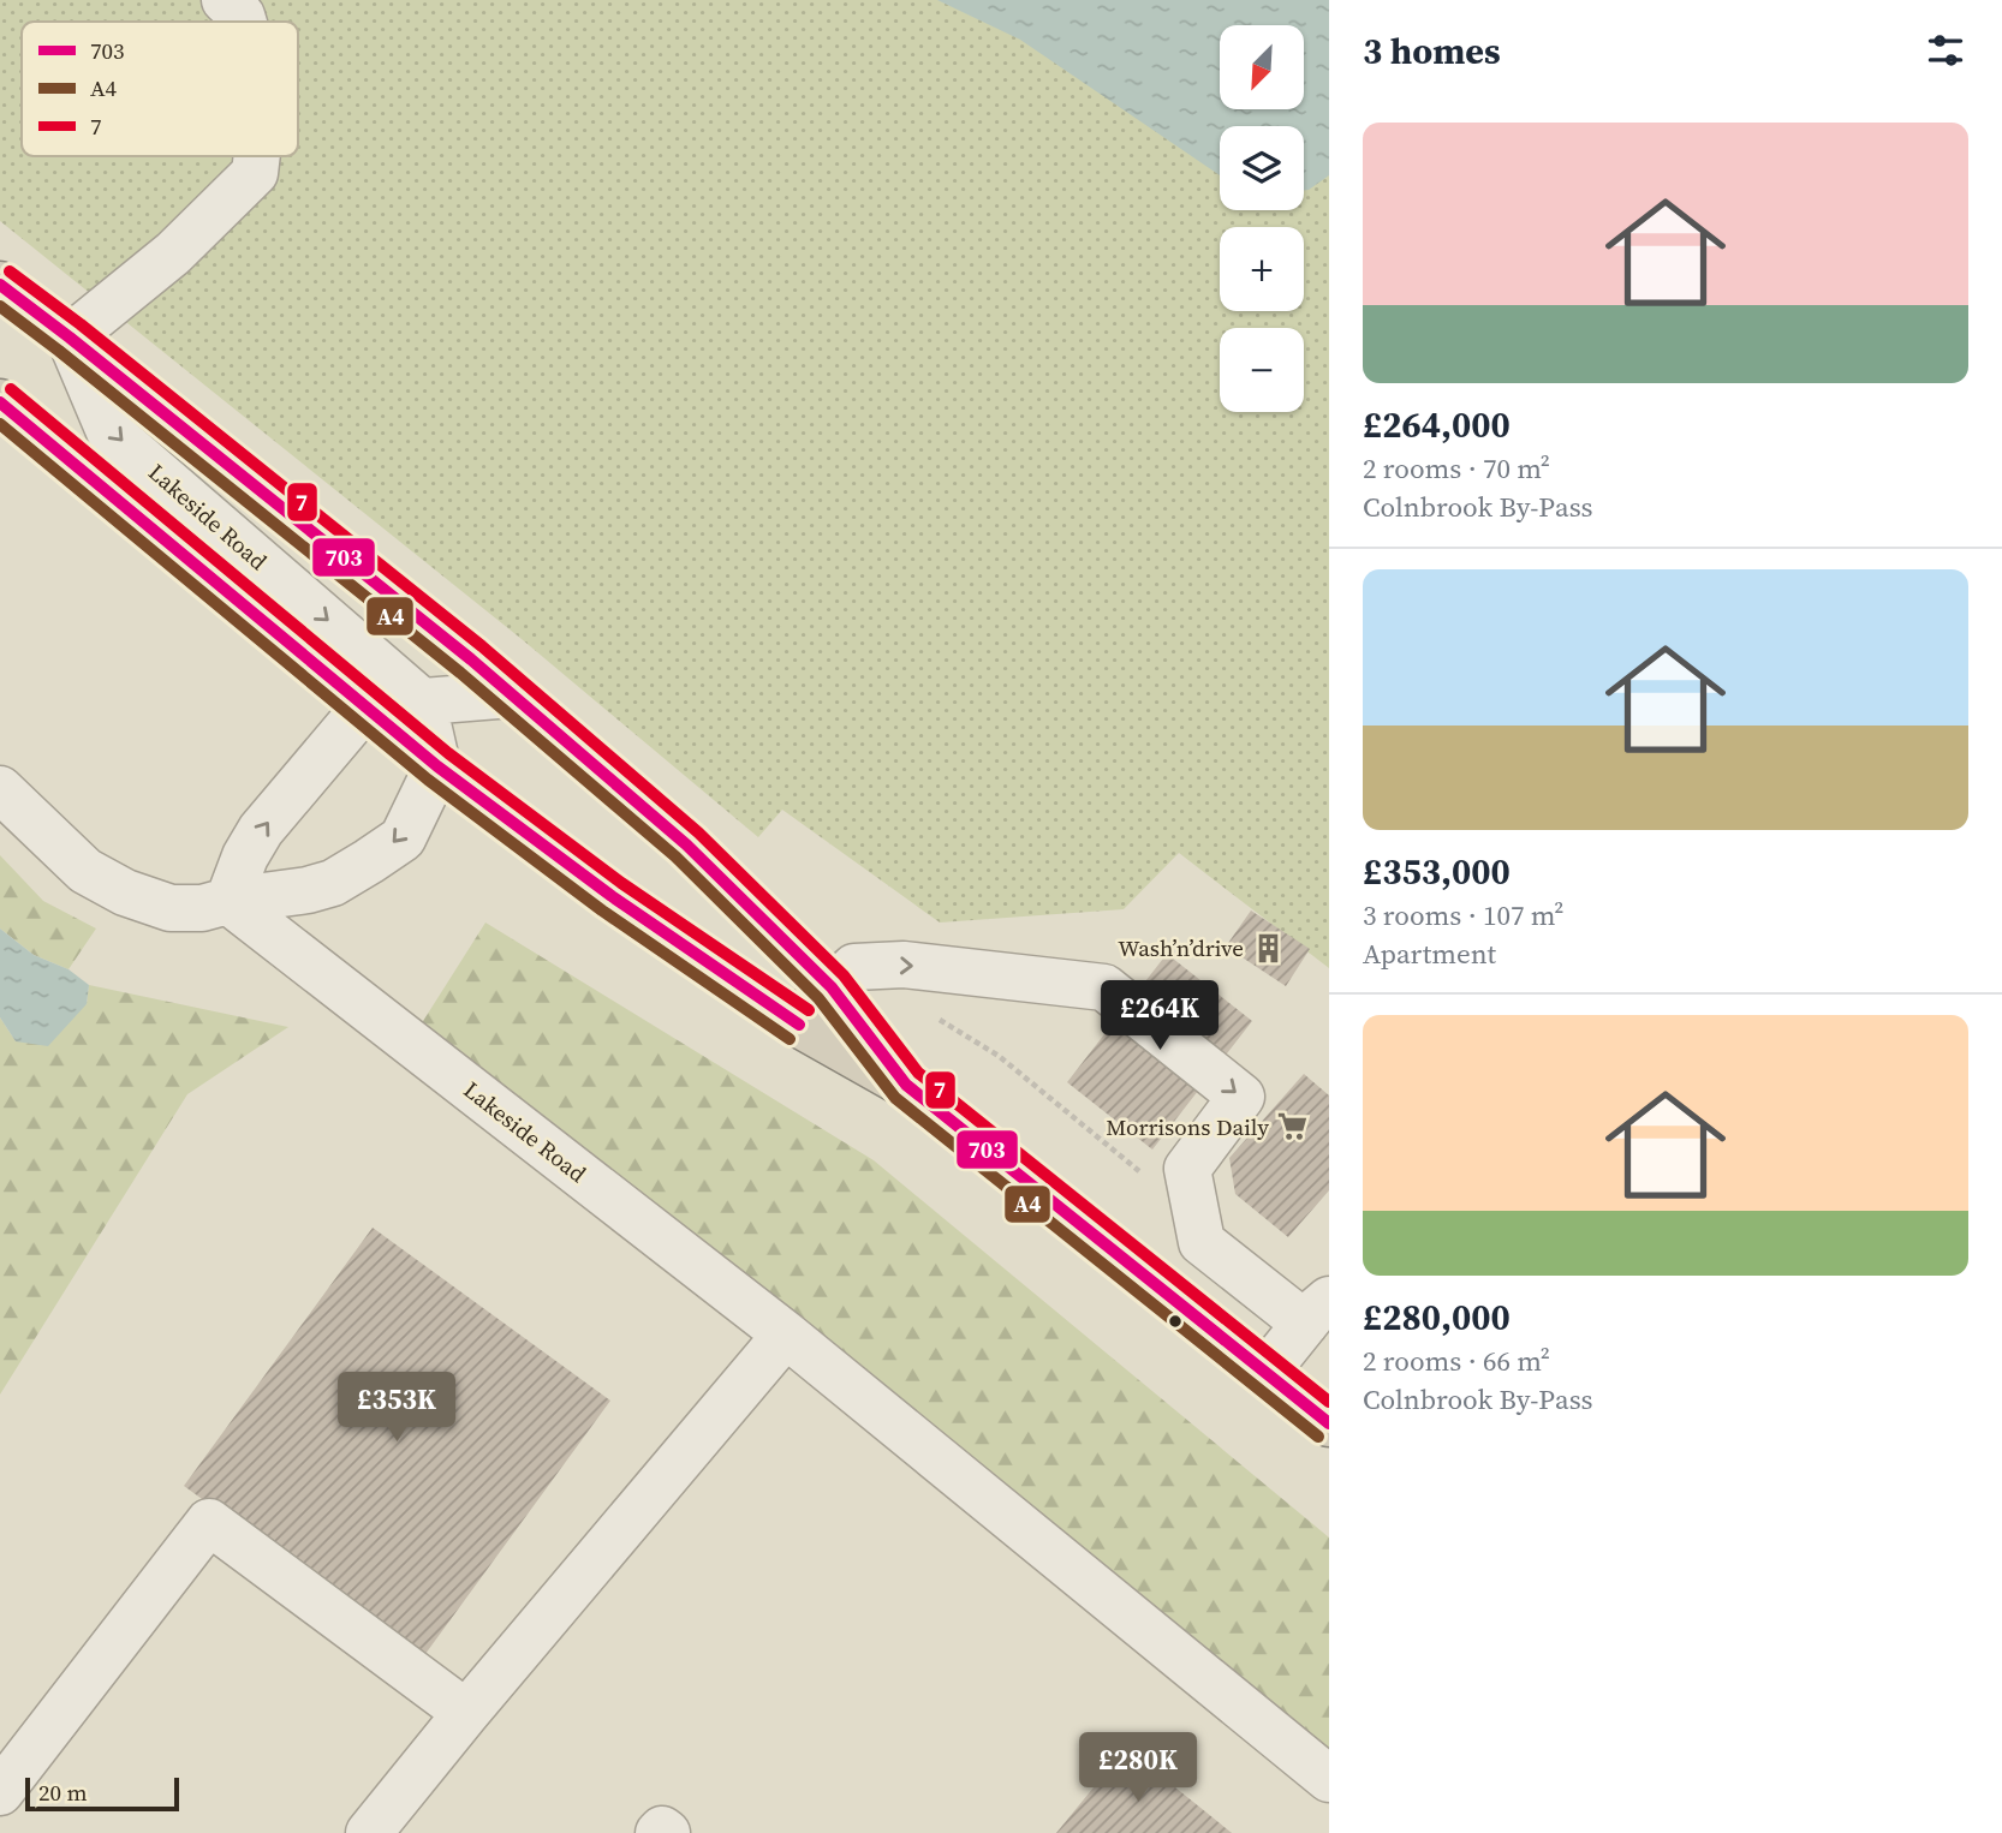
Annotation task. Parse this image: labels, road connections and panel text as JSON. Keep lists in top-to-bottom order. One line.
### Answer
{"streets":{"lane":["Lakeside Road"]},"places":{"building":["Wash’n’drive"],"supermarket":["Morrisons Daily"]},"lines":["transit line 7","transit line 703","transit line A4"],"legend":["703","A4","7"],"scale_bar":"20 m","north":"bottom left","page":{"heading":"3 homes","map_buttons":["+","−"],"list":[{"name":"£264,000","note":"2 rooms · 70 m² · Colnbrook By-Pass"},{"name":"£353,000","note":"3 rooms · 107 m² · Apartment"},{"name":"£280,000","note":"2 rooms · 66 m² · Colnbrook By-Pass"}],"price":["£264K","£353K","£280K"],"scale":"20 m"}}
